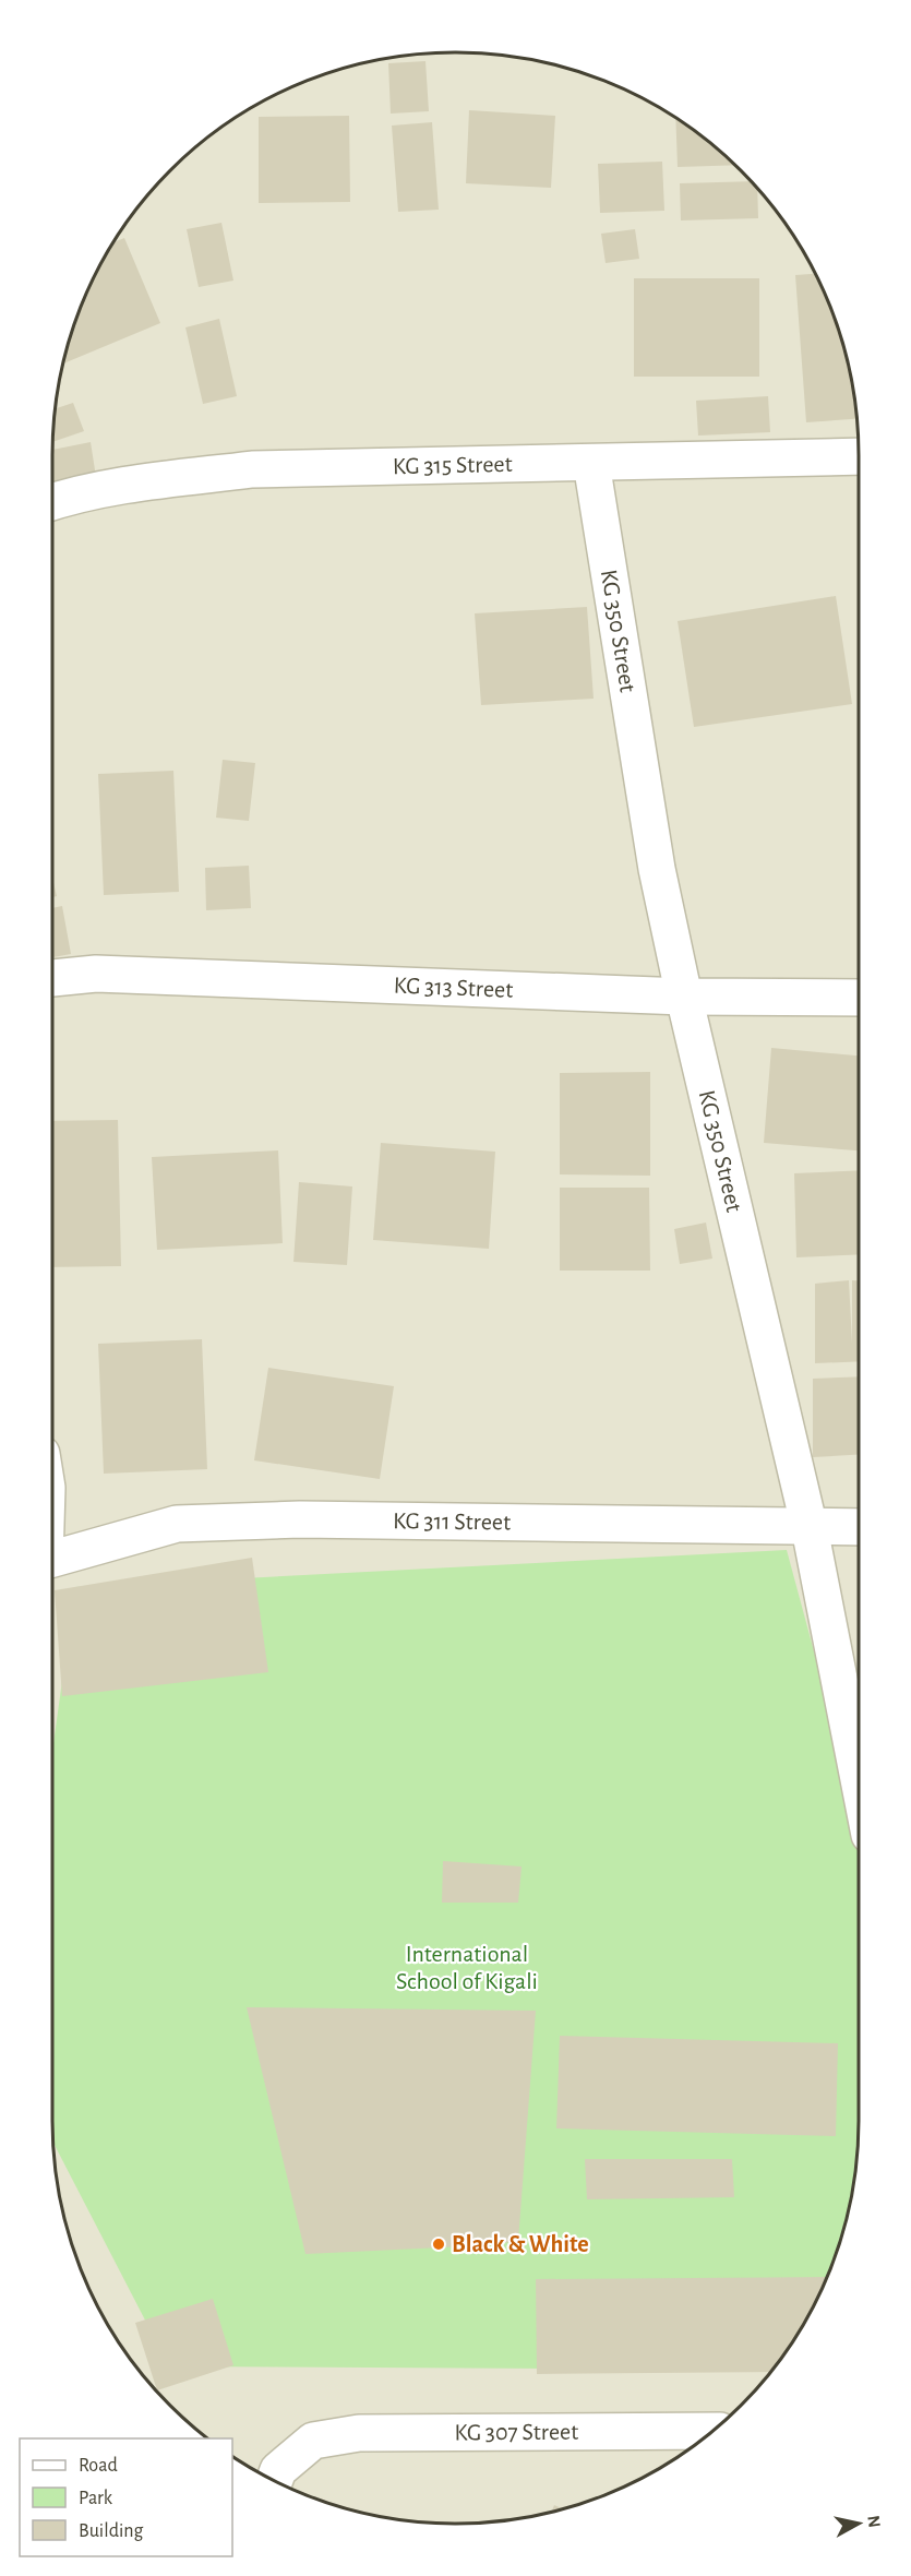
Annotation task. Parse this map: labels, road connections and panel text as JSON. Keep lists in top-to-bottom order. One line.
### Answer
{"streets":{"street":["KG 315 Street","KG 350 Street","KG 313 Street","KG 311 Street","KG 307 Street"]},"crossings":[["KG 315 Street","KG 350 Street"],["KG 350 Street","KG 313 Street"],["KG 350 Street","KG 311 Street"]],"parks":["International School of Kigali"],"places":["Black & White"],"legend":["Road","Park","Building"],"north":"right"}
